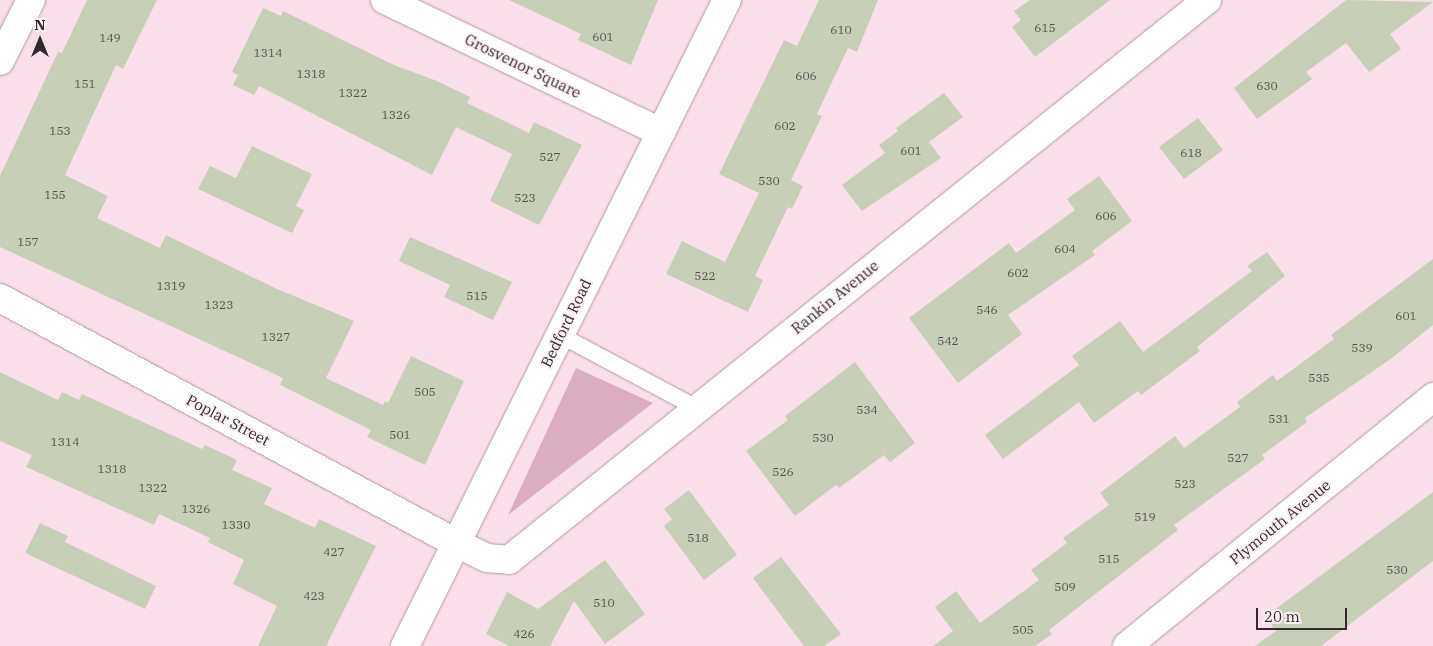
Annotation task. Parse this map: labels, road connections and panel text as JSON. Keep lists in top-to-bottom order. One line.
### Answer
{"streets":{"street":["Grosvenor Square","Rankin Avenue","Bedford Road","Poplar Street","Plymouth Avenue"]},"crossings":[["Grosvenor Square","Bedford Road"],["Rankin Avenue","Bedford Road"],["Rankin Avenue","Poplar Street"],["Bedford Road","Poplar Street"]],"house_numbers":["615","610","601","149","1314","1318","606","151","630","1322","1326","602","153","601","618","527","530","155","523","606","157","604","602","522","1319","515","1323","546","601","1327","542","539","535","505","534","531","501","530","1314","527","1318","526","523","1322","1326","519","1330","518","427","515","530","509","423","510","505","426"],"scale_bar":"20 m","north":"top"}
